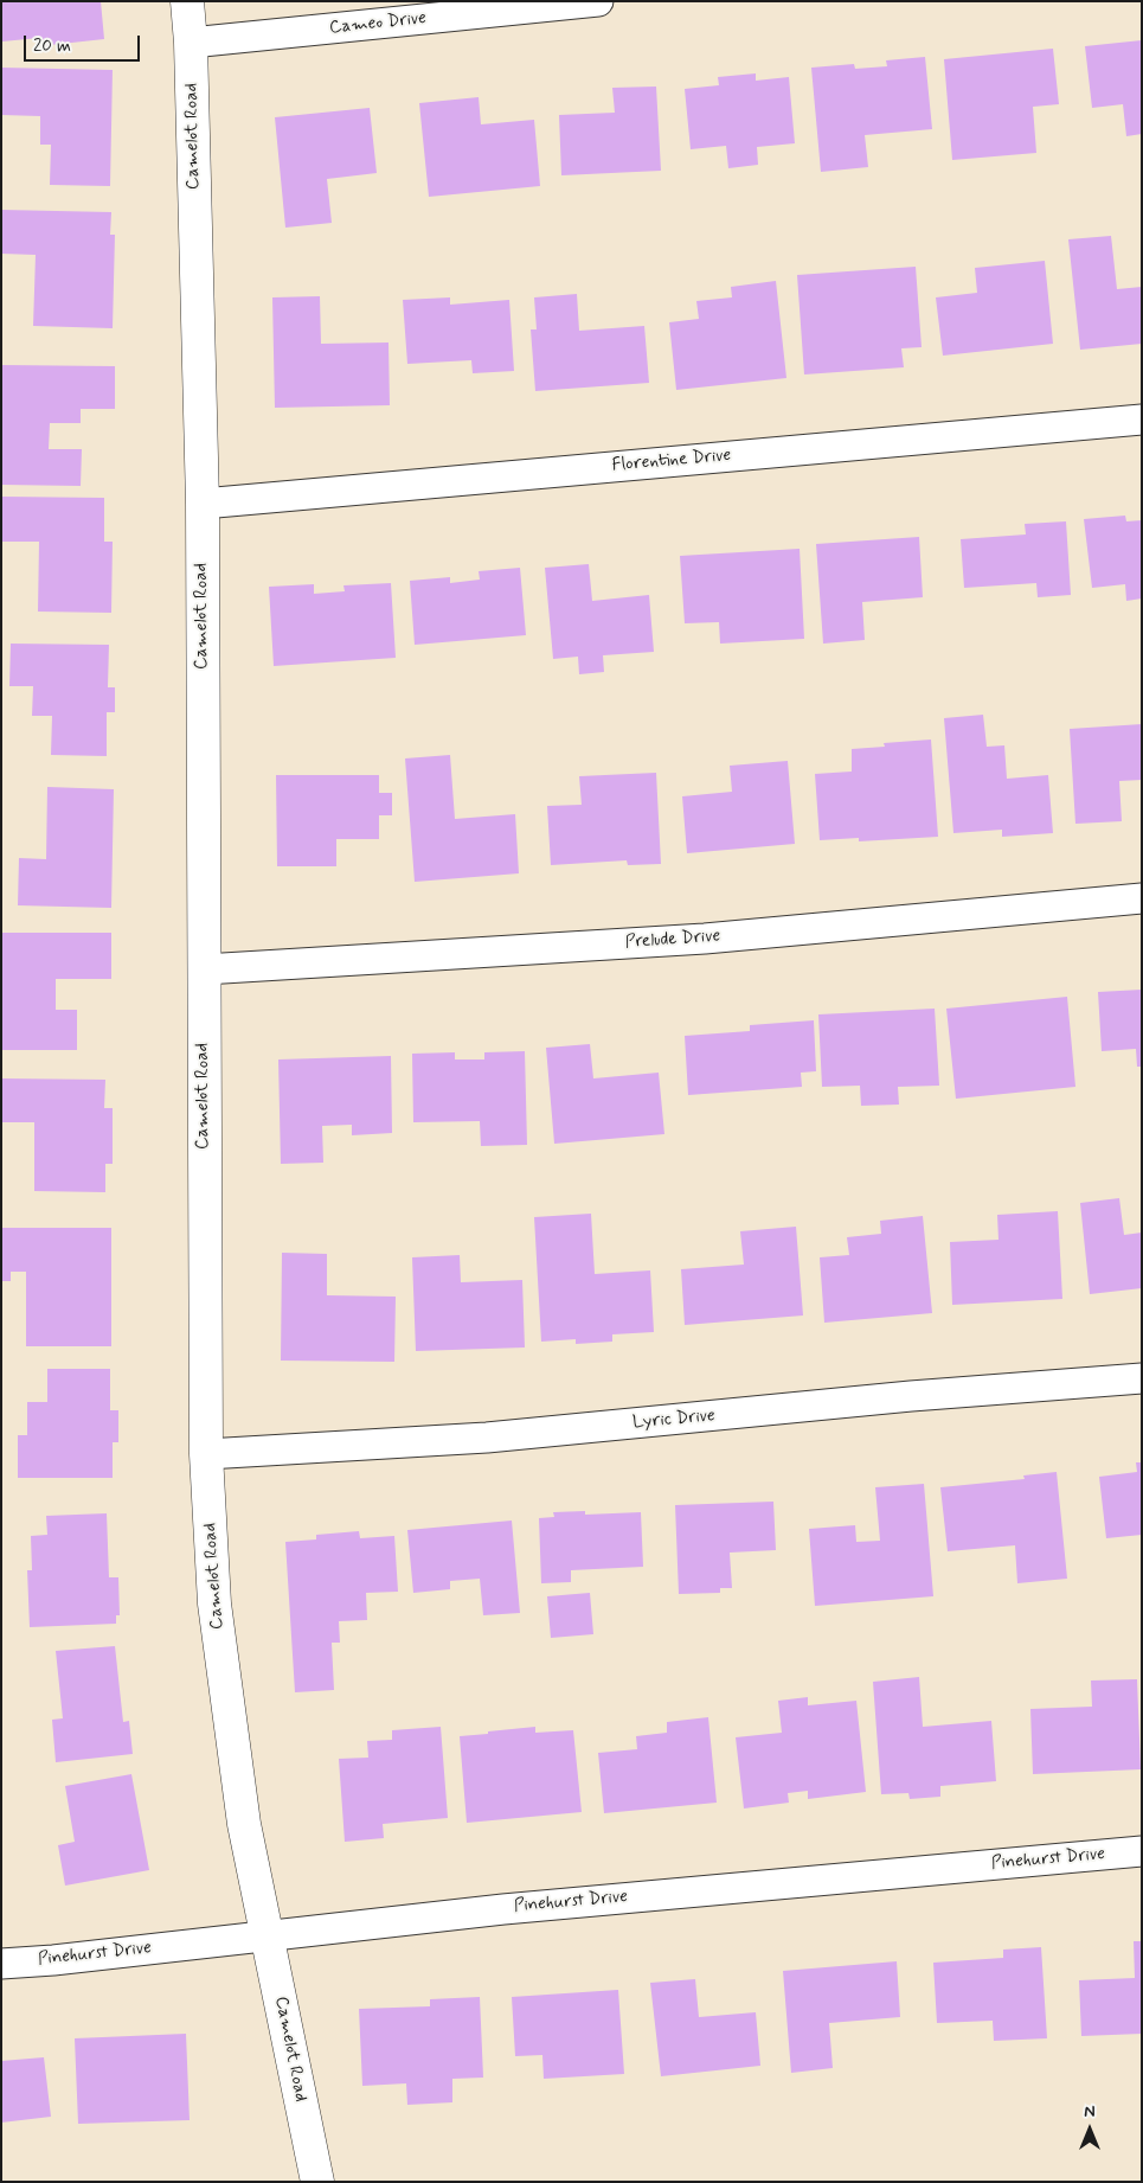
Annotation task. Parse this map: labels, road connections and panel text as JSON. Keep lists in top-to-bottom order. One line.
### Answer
{"streets":{"street":["Cameo Drive","Camelot Road","Florentine Drive","Prelude Drive","Lyric Drive","Pinehurst Drive"]},"crossings":[["Cameo Drive","Camelot Road"],["Camelot Road","Florentine Drive"],["Camelot Road","Prelude Drive"],["Camelot Road","Lyric Drive"],["Camelot Road","Pinehurst Drive"]],"scale_bar":"20 m","north":"top"}
